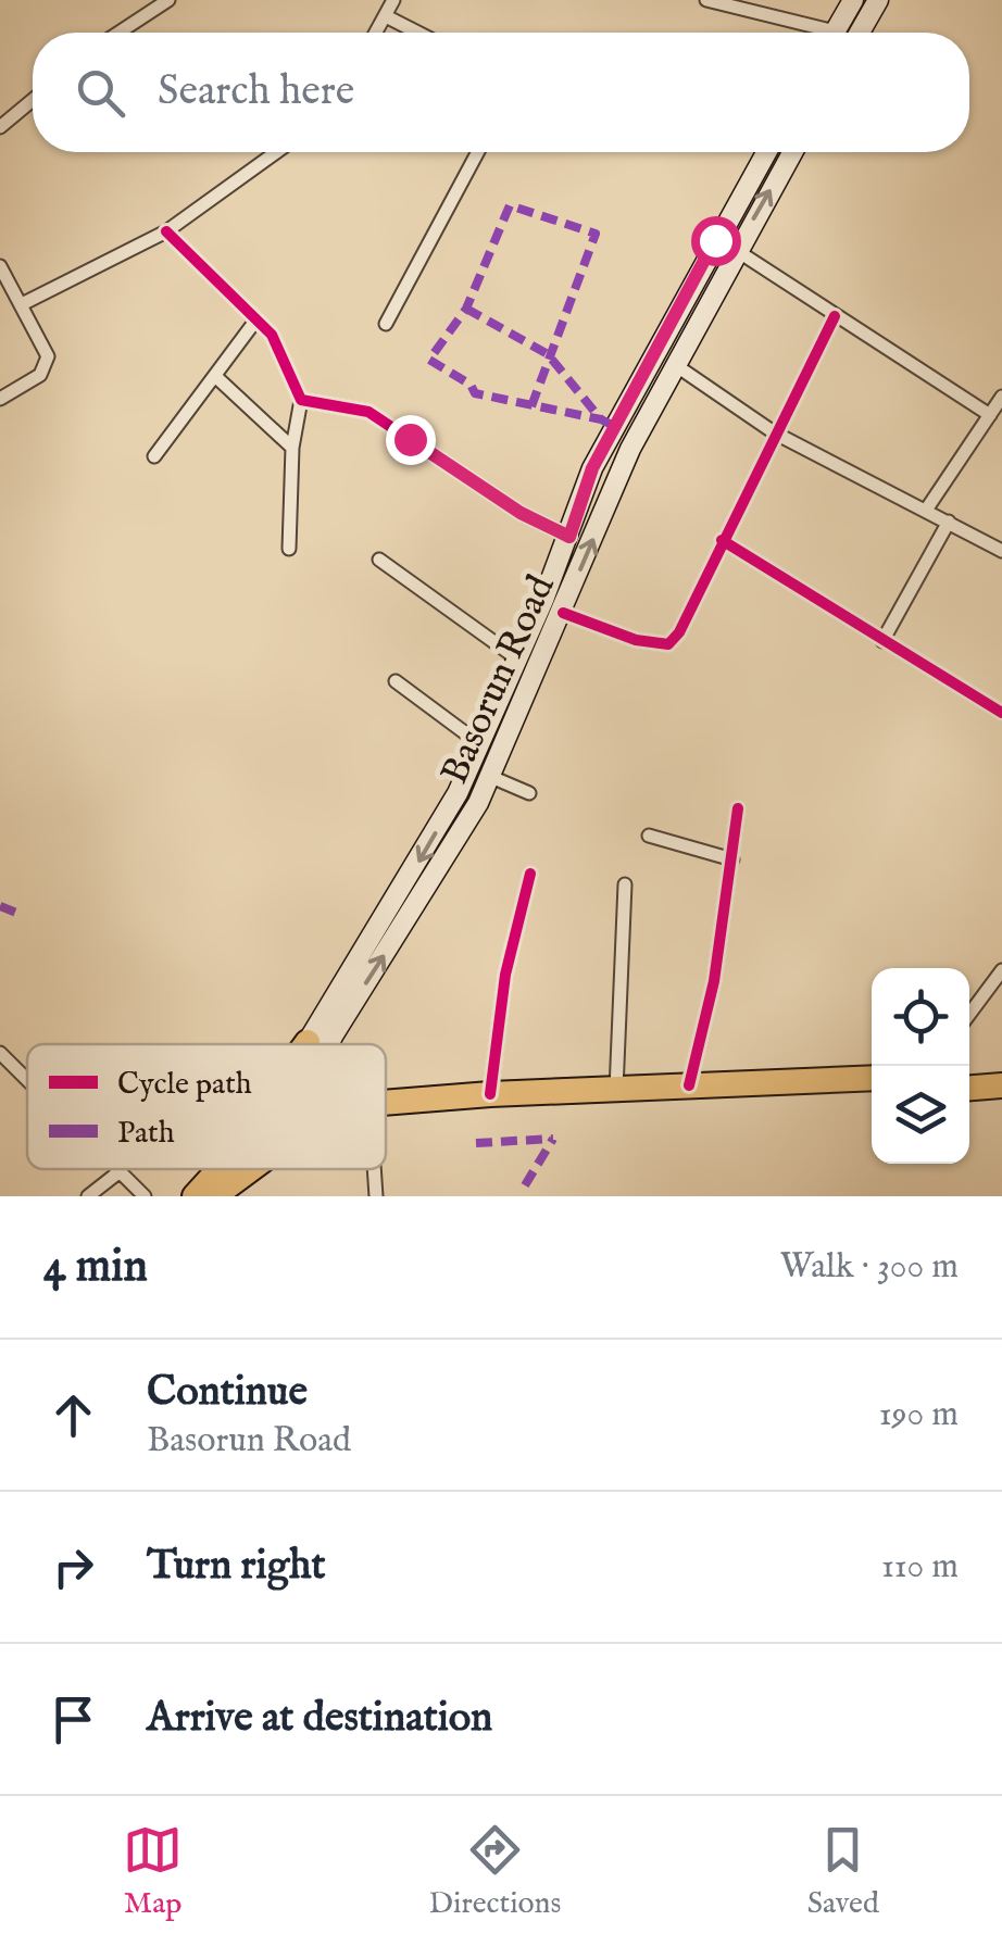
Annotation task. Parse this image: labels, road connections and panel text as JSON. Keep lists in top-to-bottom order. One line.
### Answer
{"streets":{"main road":["Basorun Road"]},"legend":["Cycle path","Path"],"page":{"search":"Search here","heading":["4 min","Walk · 300 m"],"list":[["Continue","Basorun Road","190 m"],["Turn right","110 m"],"Arrive at destination"],"nav":["Map","Directions","Saved"]}}
